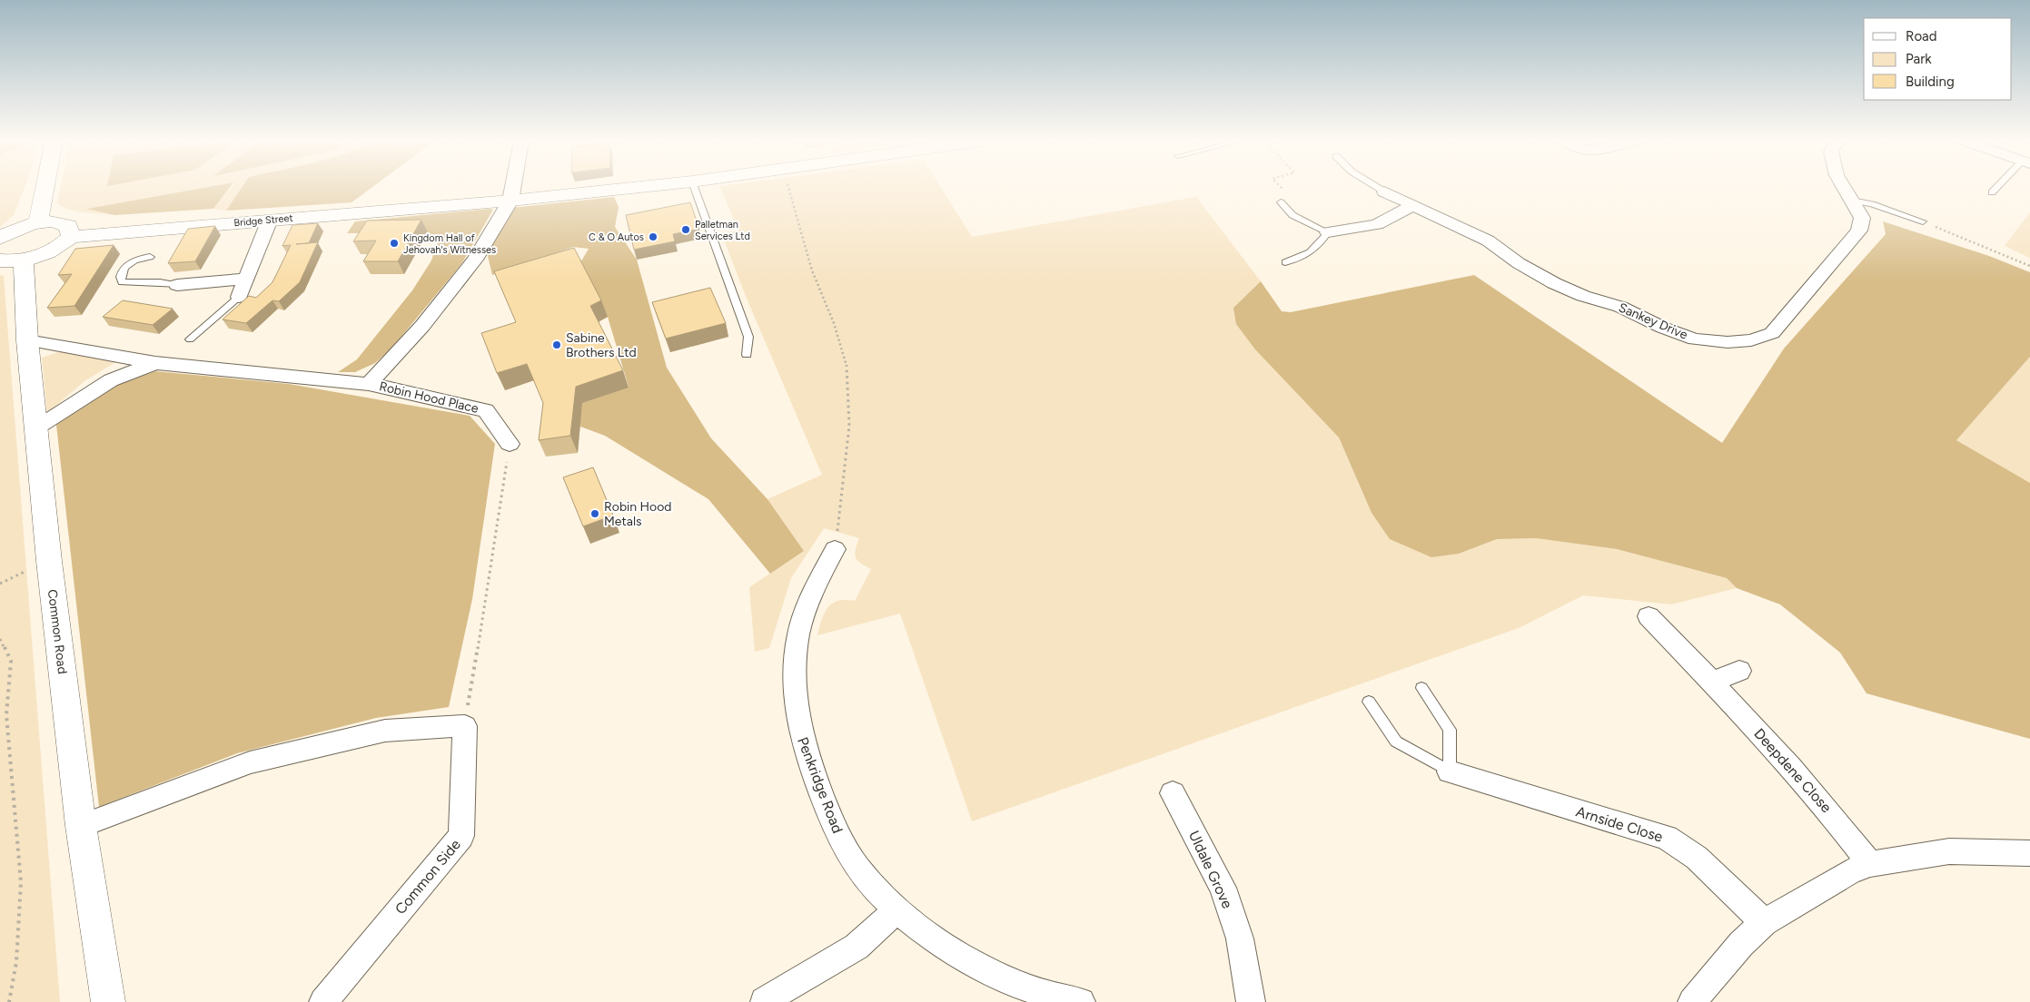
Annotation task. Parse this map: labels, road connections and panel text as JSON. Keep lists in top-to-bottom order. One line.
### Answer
{"streets":{"street":["Bridge Street","Sankey Drive","Robin Hood Place","Common Road","Deepdene Close","Penkridge Road","Arnside Close","Uldale Grove","Common Side"]},"crossings":[["Robin Hood Place","Common Road"]],"places":["Palletman Services Ltd","C & O Autos","Kingdom Hall of Jehovah's Witnesses","Sabine Brothers Ltd","Robin Hood Metals"],"legend":["Road","Park","Building"]}
